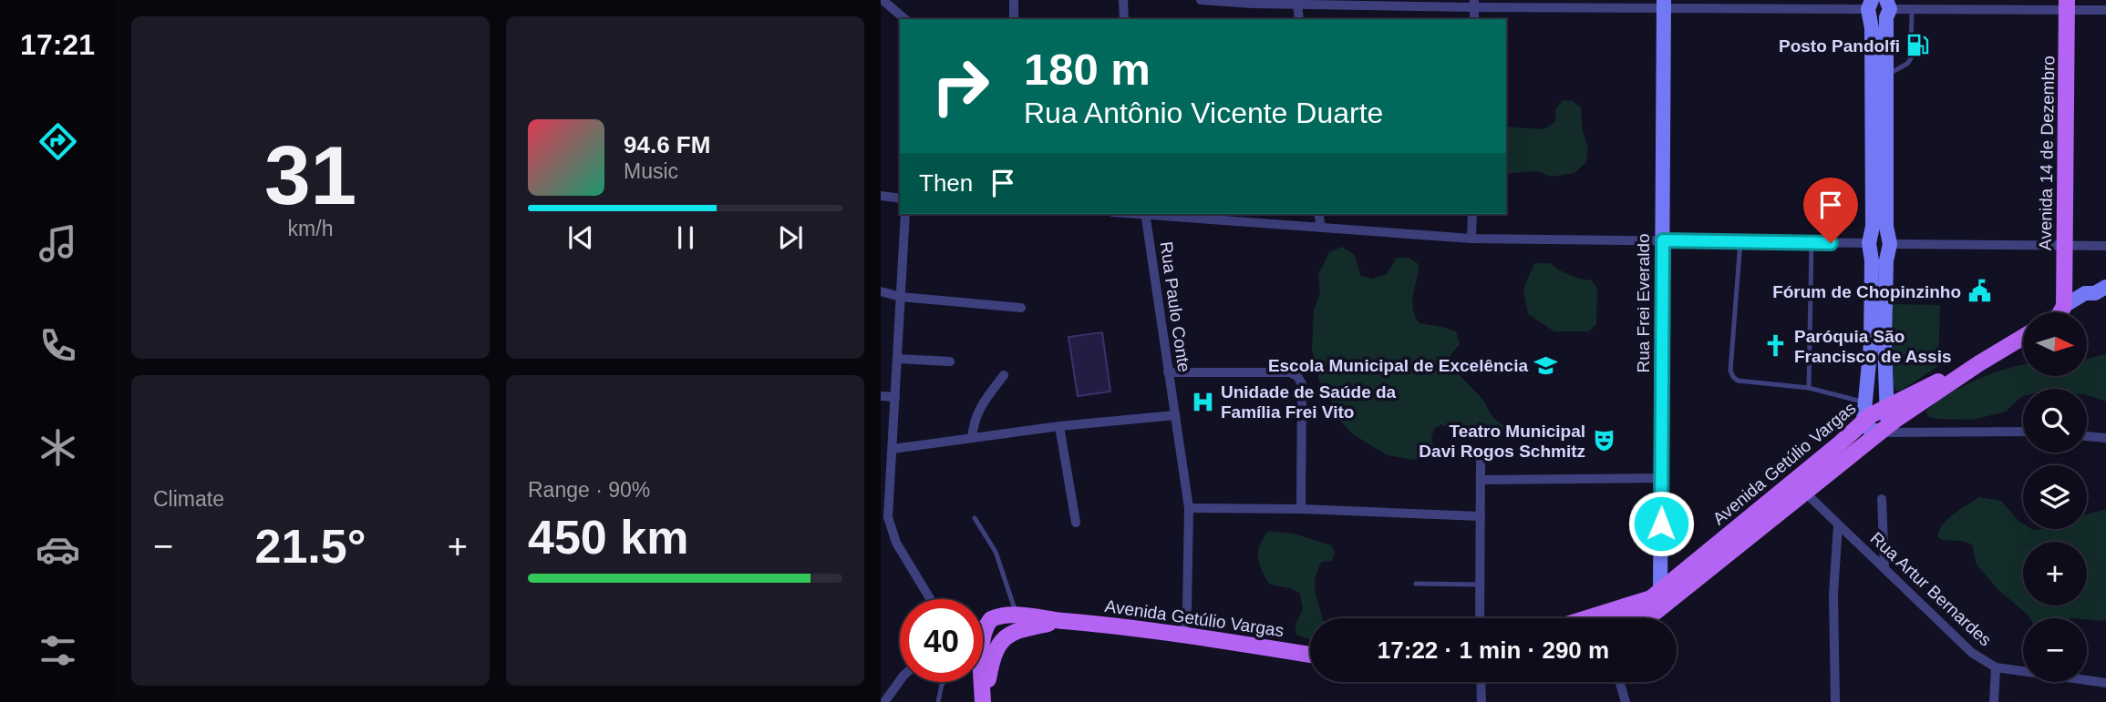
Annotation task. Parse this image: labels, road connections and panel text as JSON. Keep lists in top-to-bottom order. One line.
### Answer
{"streets":{"main road":["Avenida 14 de Dezembro","Rua Frei Everaldo","Avenida Getúlio Vargas"],"street":["Rua Paulo Conte","Rua Artur Bernardes"]},"crossings":[["Rua Frei Everaldo","Avenida Getúlio Vargas"],["Rua Paulo Conte","Avenida Getúlio Vargas"],["Avenida Getúlio Vargas","Rua Artur Bernardes"]],"places":{"fuel station":["Posto Pandolfi"],"public building":["Fórum de Chopinzinho"],"church":["Paróquia São Francisco de Assis"],"school or university":["Escola Municipal de Excelência"],"hospital":["Unidade de Saúde da Família Frei Vito"],"theatre":["Teatro Municipal Davi Rogos Schmitz"]},"north":"right","page":{"tabs":"17:21","tile":[["31","km/h"],"Climate",["Range · 90%","450 km"]],"turn":["180 m","Rua Antônio Vicente Duarte"],"song":["94.6 FM","Music"],"then":"Then","map_buttons":["+","−"],"heat":["−","21.5°","+"],"limit":"40","trip":"17:22 · 1 min · 290 m"}}
